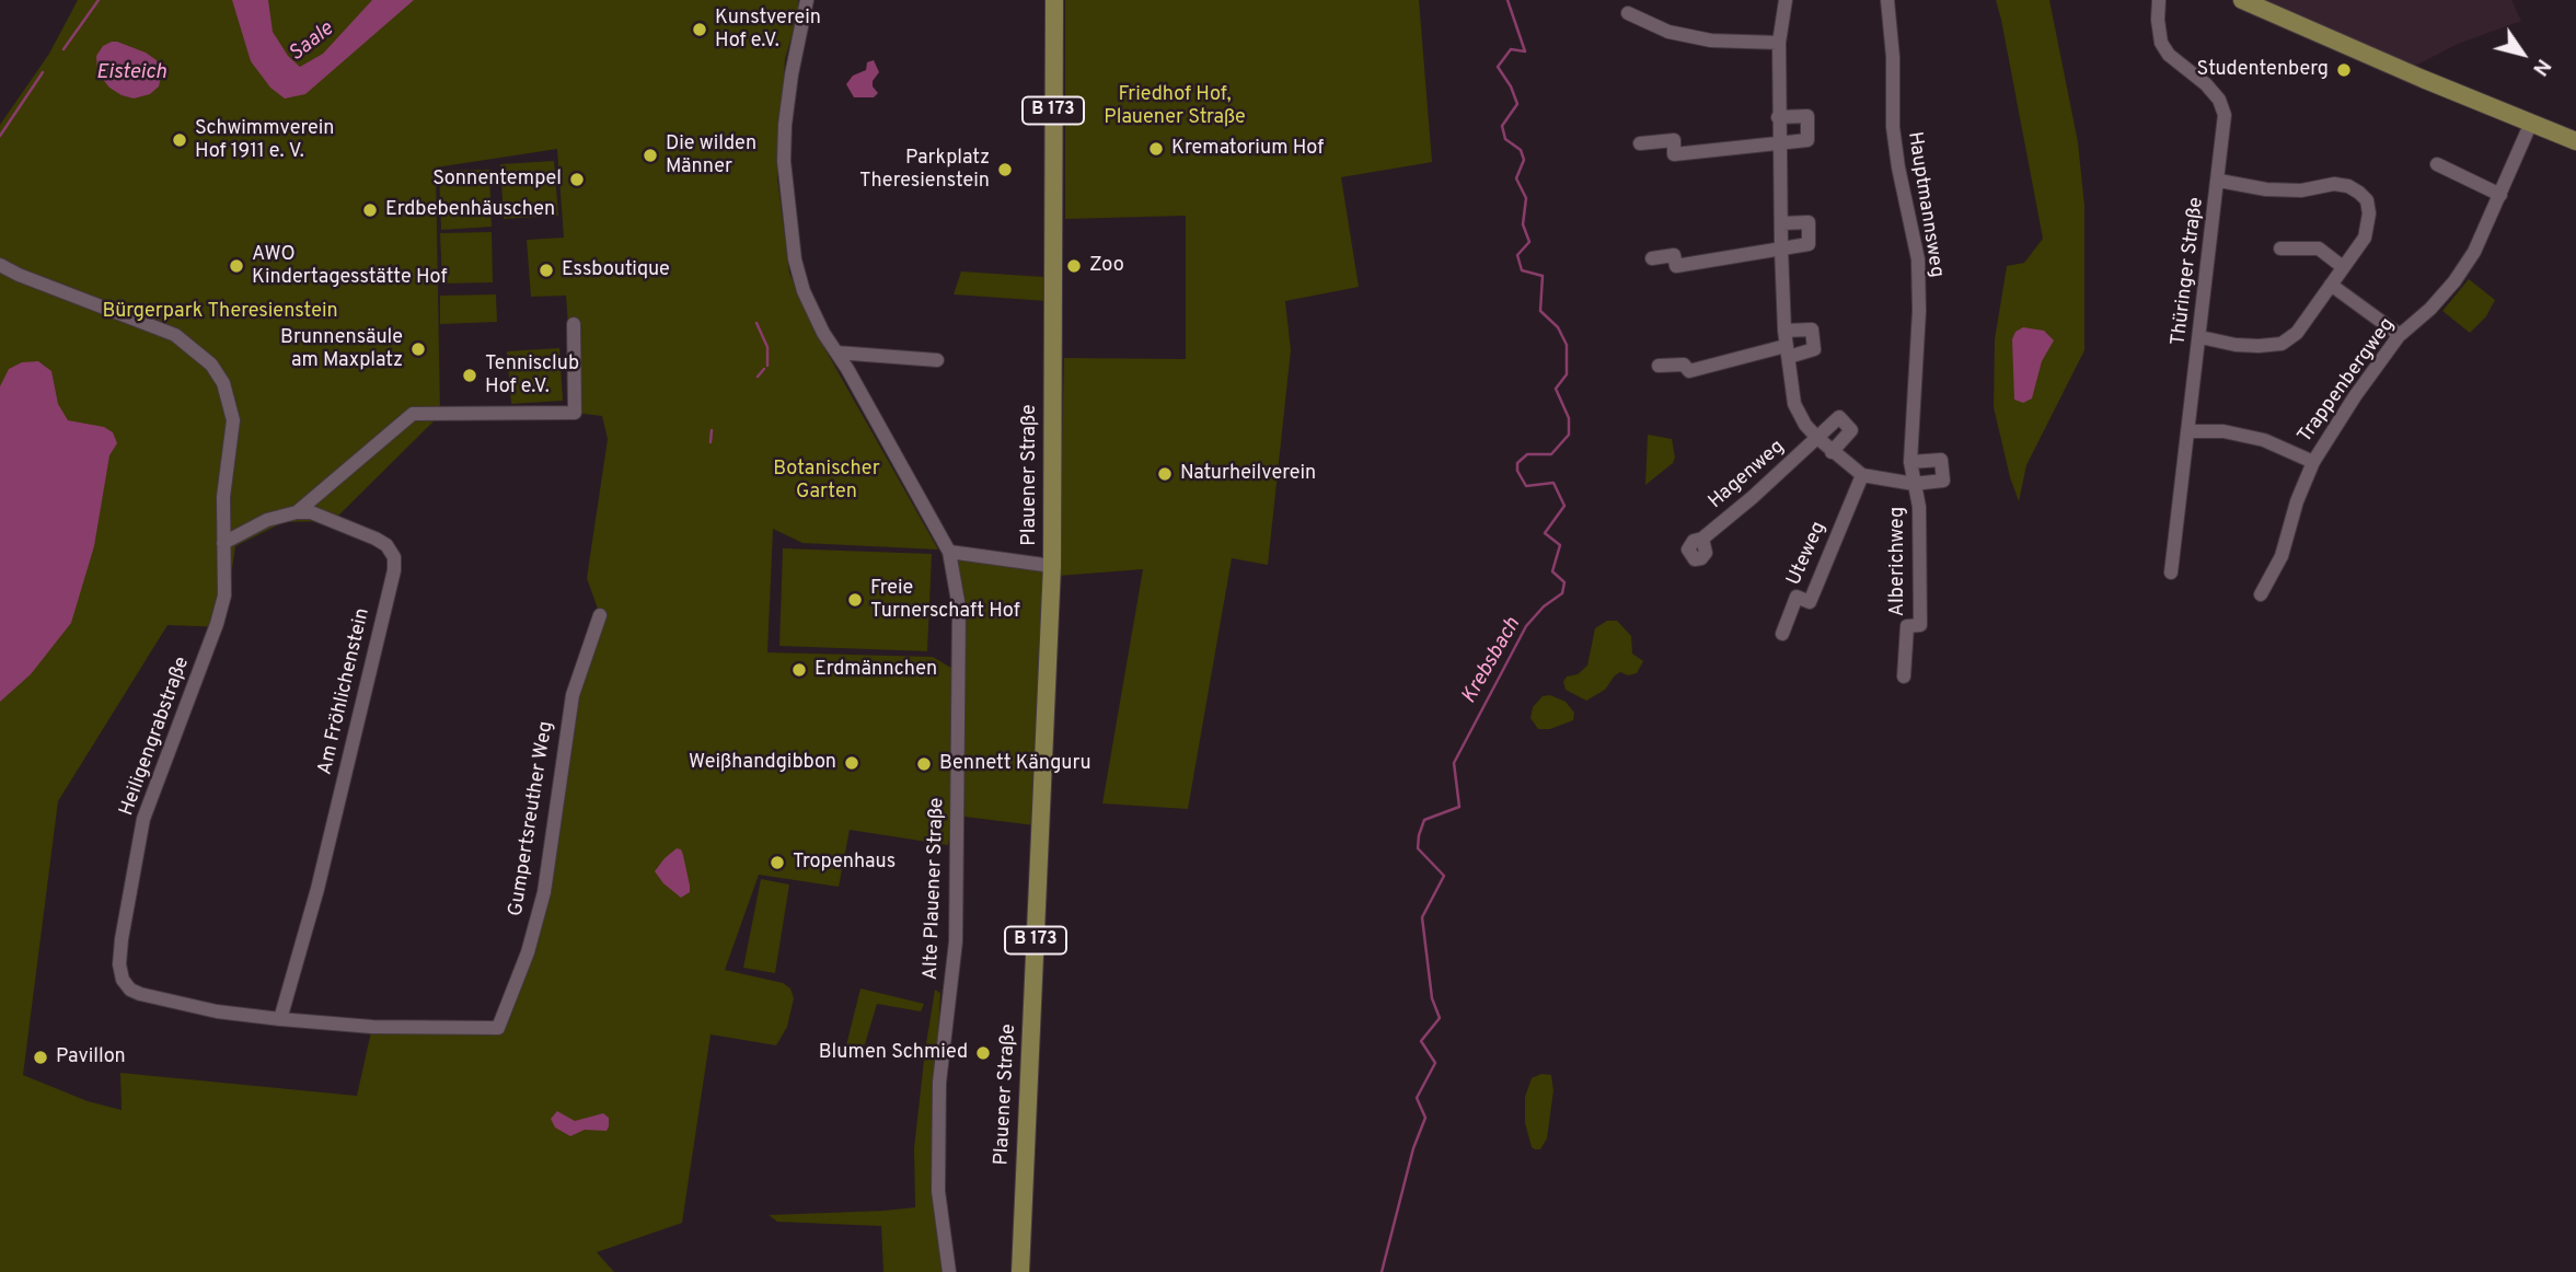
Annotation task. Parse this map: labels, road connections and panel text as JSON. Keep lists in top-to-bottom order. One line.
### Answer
{"streets":{"main road":["B 173","Plauener Straße"],"street":["Hauptmannsweg","Thüringer Straße","Trappenbergweg","Hagenweg","Uteweg","Alberichweg","Am Fröhlichenstein","Heiligengrabstraße","Gumpertsreuther Weg","Alte Plauener Straße"]},"crossings":[["Hauptmannsweg","Alberichweg"],["Am Fröhlichenstein","Heiligengrabstraße"],["Heiligengrabstraße","Gumpertsreuther Weg"]],"water":["Saale","Eisteich","Krebsbach"],"parks":["Friedhof Hof, Plauener Straße","Bürgerpark Theresienstein","Botanischer Garten"],"places":["Kunstverein Hof e.V.","Studentenberg","Schwimmverein Hof 1911 e. V.","Krematorium Hof","Die wilden Männer","Parkplatz Theresienstein","Sonnentempel","Erdbebenhäuschen","AWO Kindertagesstätte Hof","Zoo","Essboutique","Brunnensäule am Maxplatz","Tennisclub Hof e.V.","Naturheilverein","Freie Turnerschaft Hof","Erdmännchen","Weißhandgibbon","Bennett Känguru","Tropenhaus","Blumen Schmied","Pavillon"],"north":"bottom right"}
